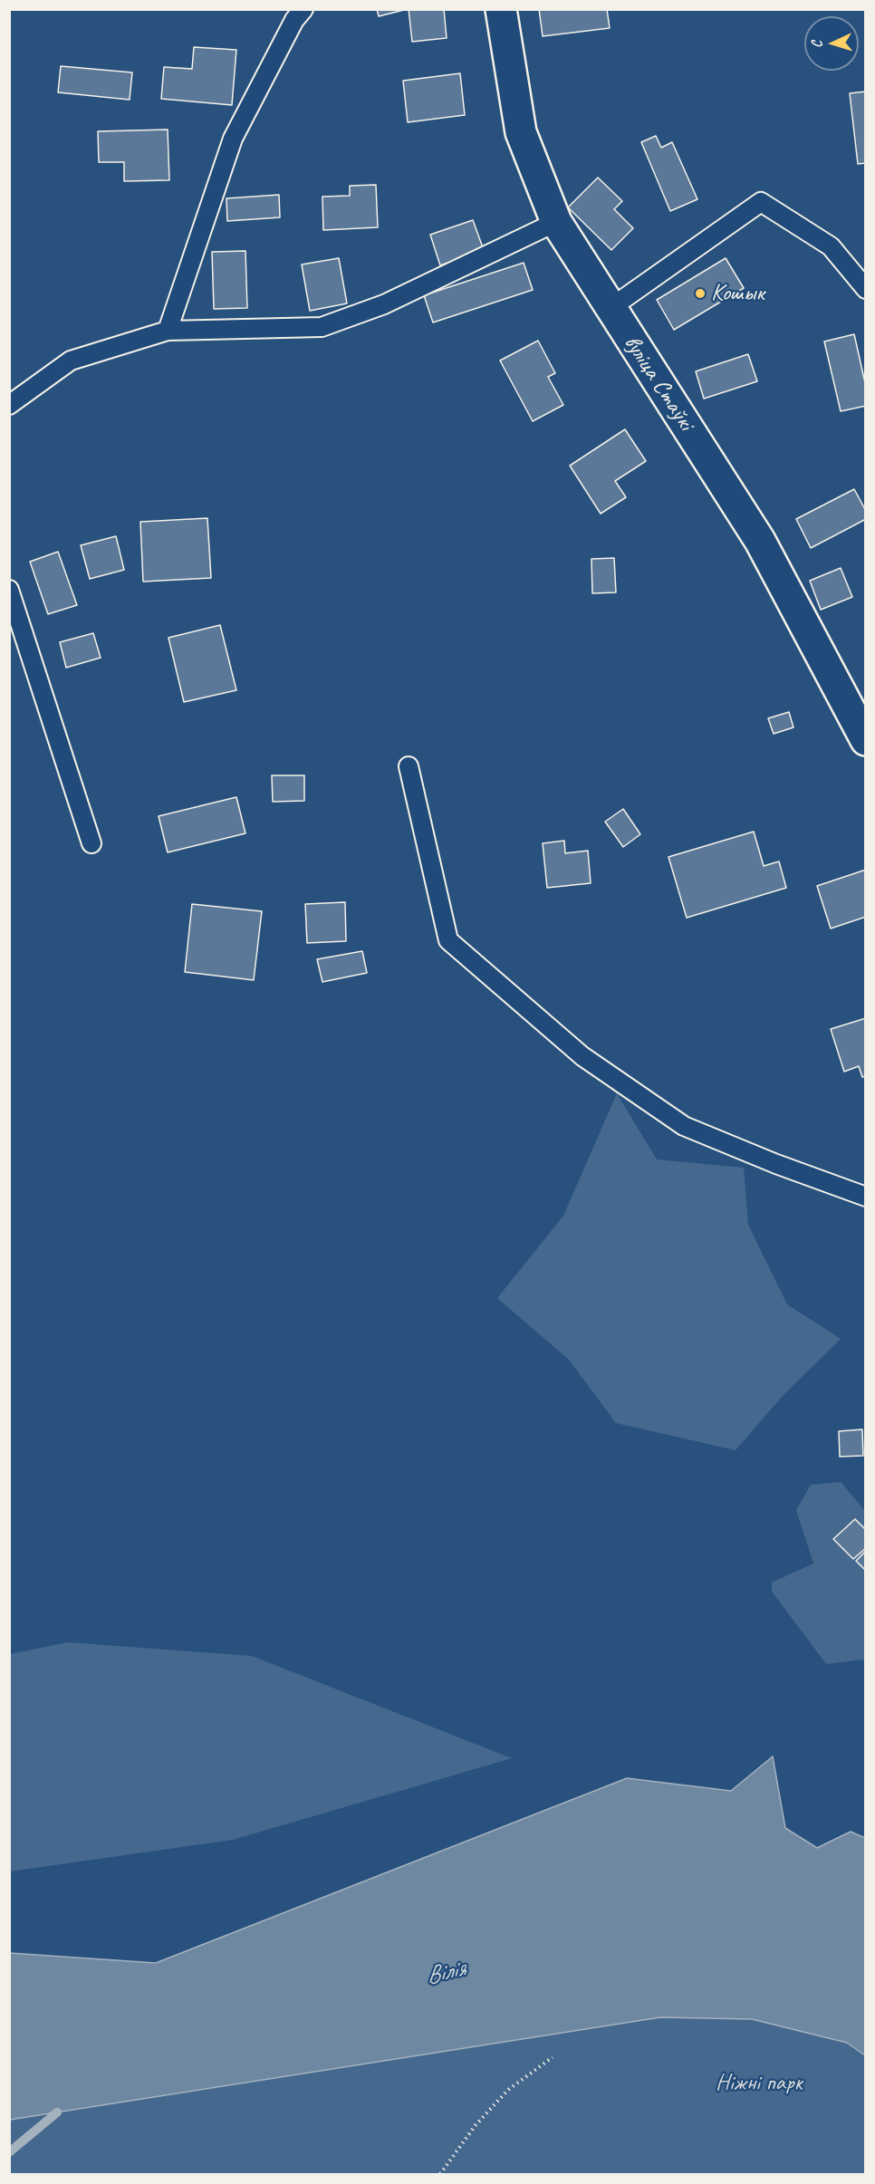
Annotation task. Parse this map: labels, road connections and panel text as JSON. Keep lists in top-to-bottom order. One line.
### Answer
{"streets":{"street":["вуліца Стаўкі"]},"water":["Вілія"],"parks":["Ніжні парк"],"places":["Кошык"],"north":"left"}
